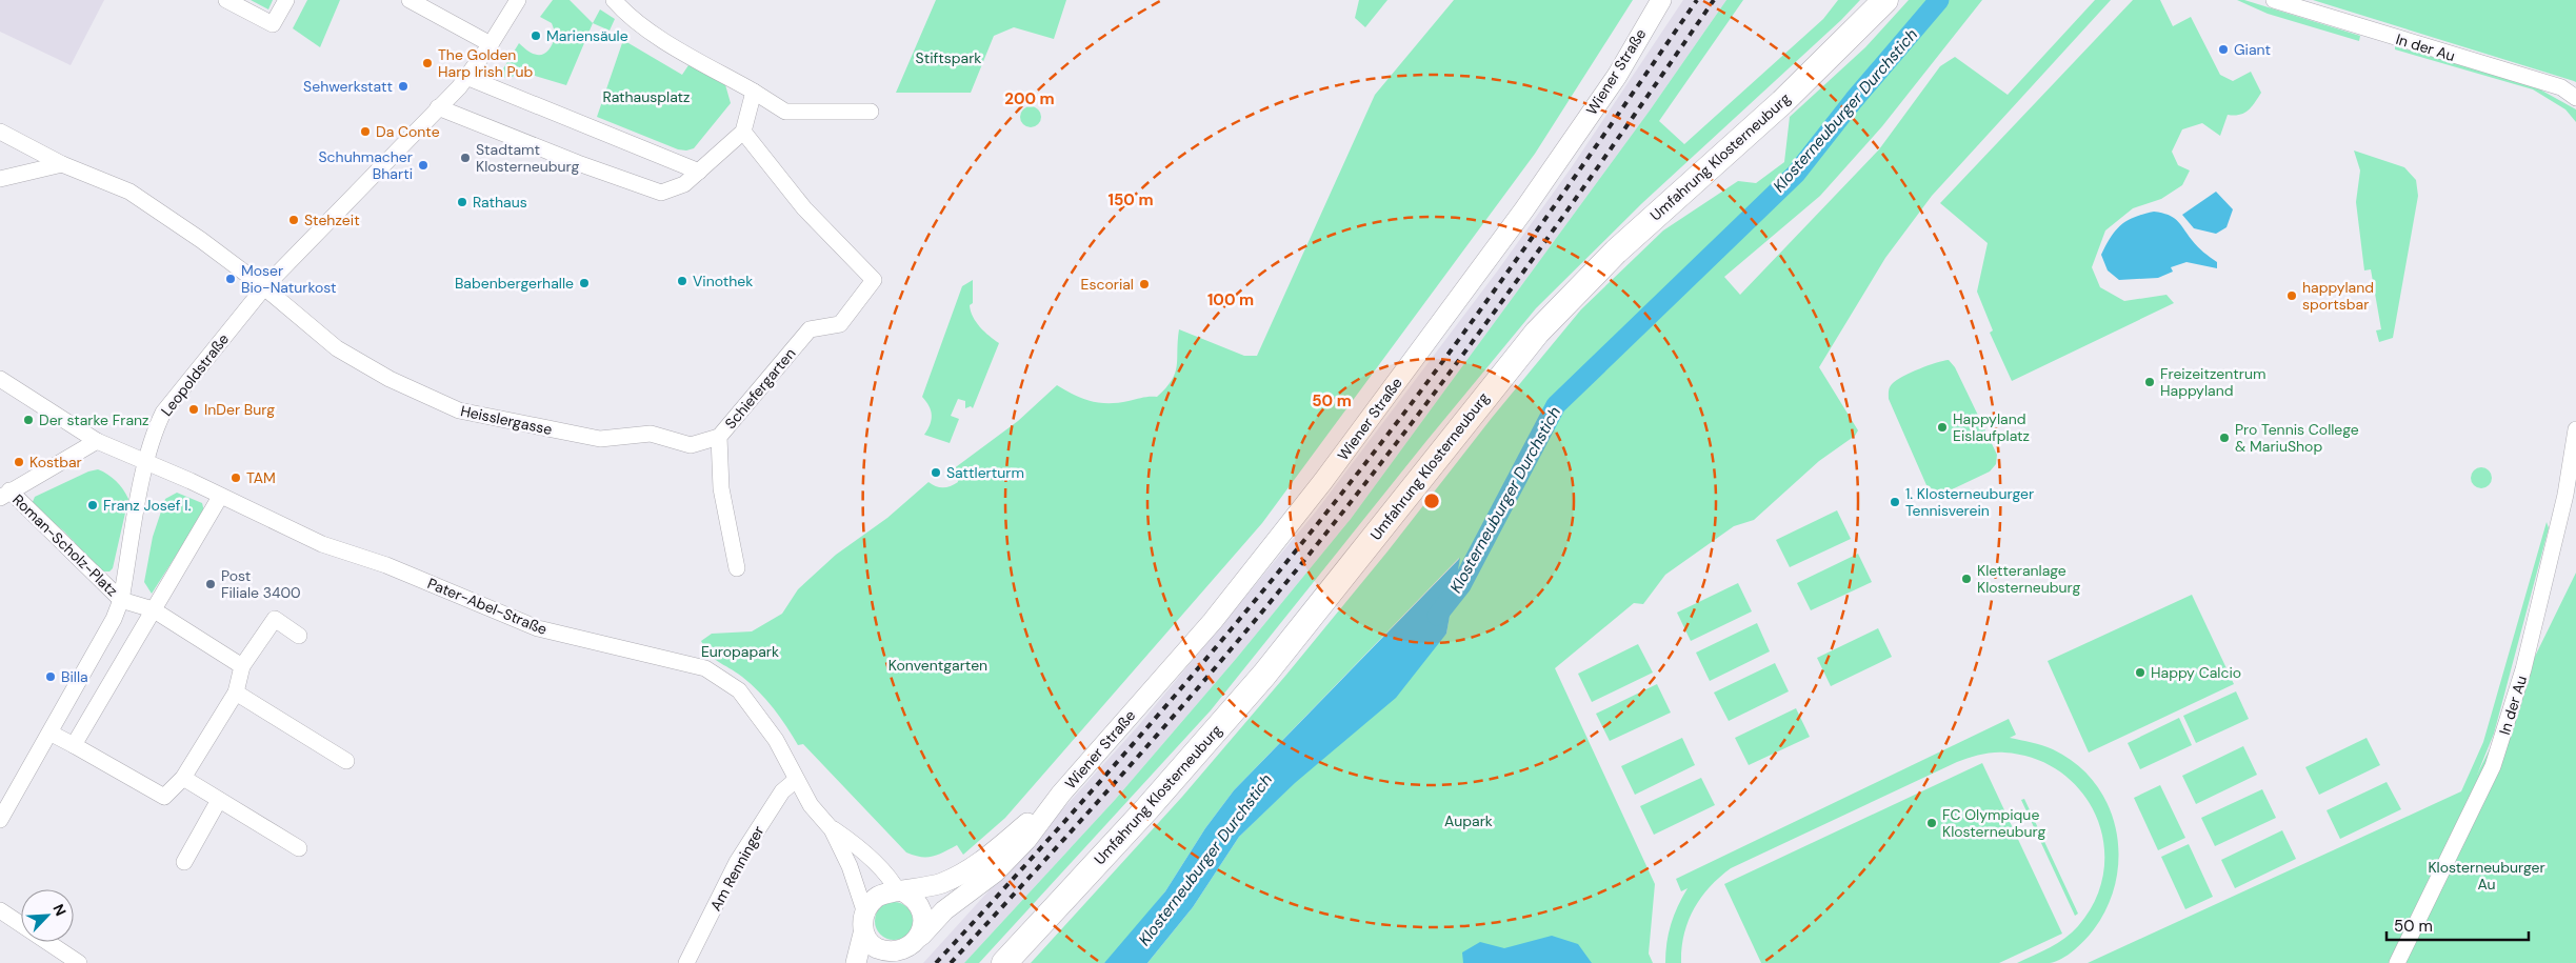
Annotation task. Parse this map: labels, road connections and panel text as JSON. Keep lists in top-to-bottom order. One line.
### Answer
{"streets":{"main road":["Umfahrung Klosterneuburg"],"street":["In der Au","Wiener Straße","Leopoldstraße","Schiefergarten","Heisslergasse","Roman-Scholz-Platz","Pater-Abel-Straße","Am Renninger"]},"crossings":[["Wiener Straße","Pater-Abel-Straße"],["Leopoldstraße","Heisslergasse"],["Leopoldstraße","Roman-Scholz-Platz"],["Leopoldstraße","Pater-Abel-Straße"],["Schiefergarten","Heisslergasse"],["Pater-Abel-Straße","Am Renninger"]],"water":["Klosterneuburger Durchstich"],"parks":["Stiftspark","Rathausplatz","Europapark","Konventgarten","Aupark","Klosterneuburger Au"],"places":["Mariensäule","Giant","The Golden Harp Irish Pub","Sehwerkstatt","Da Conte","Stadtamt Klosterneuburg","Schuhmacher Bharti","Rathaus","Stehzeit","Moser Bio-Naturkost","Vinothek","Babenbergerhalle","Escorial","happyland sportsbar","Freizeitzentrum Happyland","InDer Burg","Der starke Franz","Happyland Eislaufplatz","Pro Tennis College & MariuShop","Kostbar","Sattlerturm","TAM","1. Klosterneuburger Tennisverein","Franz Josef I.","Kletteranlage Klosterneuburg","Post Filiale 3400","Happy Calcio","Billa","FC Olympique Klosterneuburg"],"scale_bar":"50 m","north":"top right","rings":["200 m","150 m","100 m","50 m"]}
